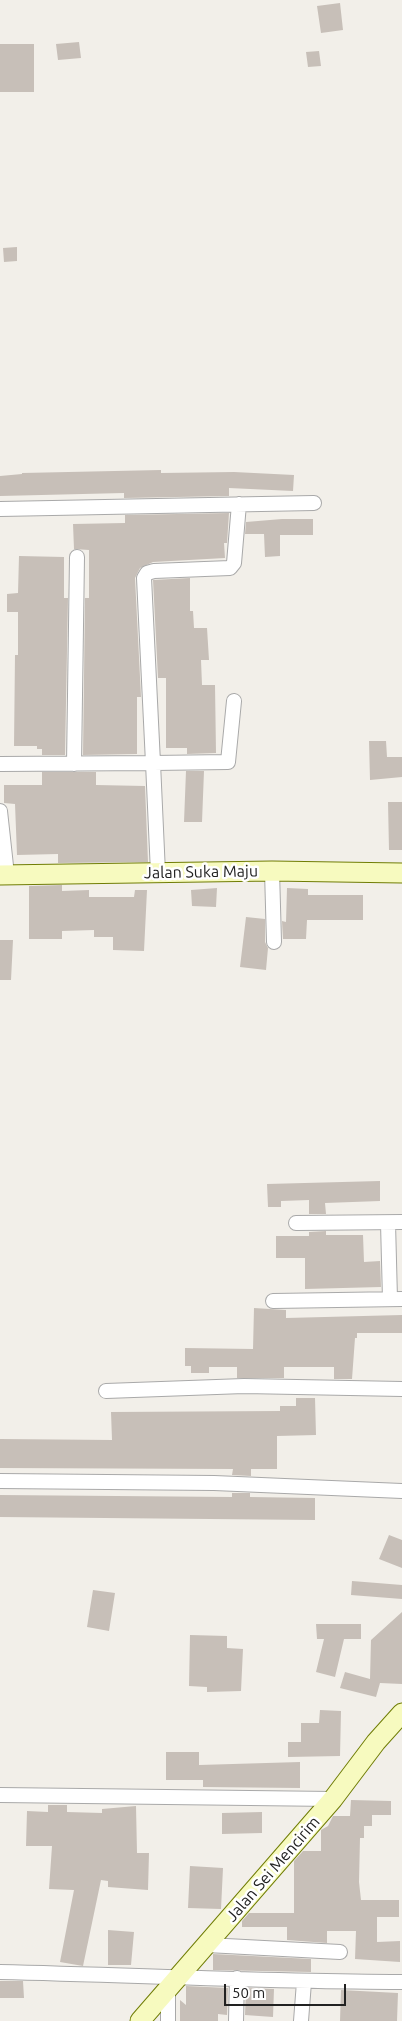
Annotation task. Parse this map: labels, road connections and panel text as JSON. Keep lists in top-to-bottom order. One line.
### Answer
{"streets":{"street":["Jalan Suka Maju","Jalan Sei Mencirim"]},"scale_bar":"50 m"}
